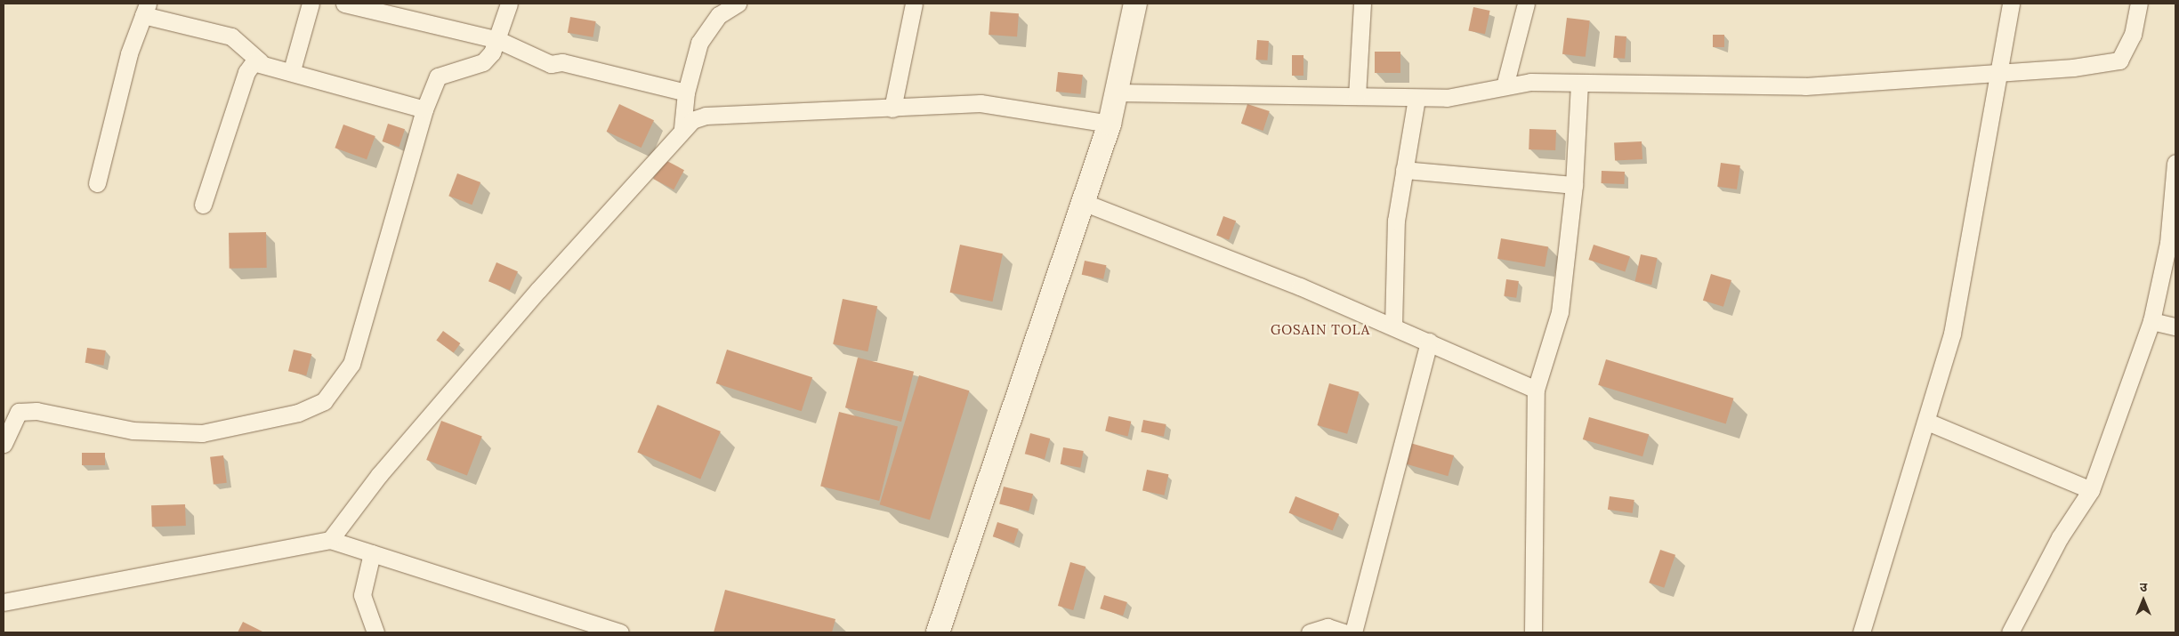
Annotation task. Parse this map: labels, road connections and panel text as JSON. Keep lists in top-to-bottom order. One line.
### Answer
{"districts":["GOSAIN TOLA"],"north":"top"}
